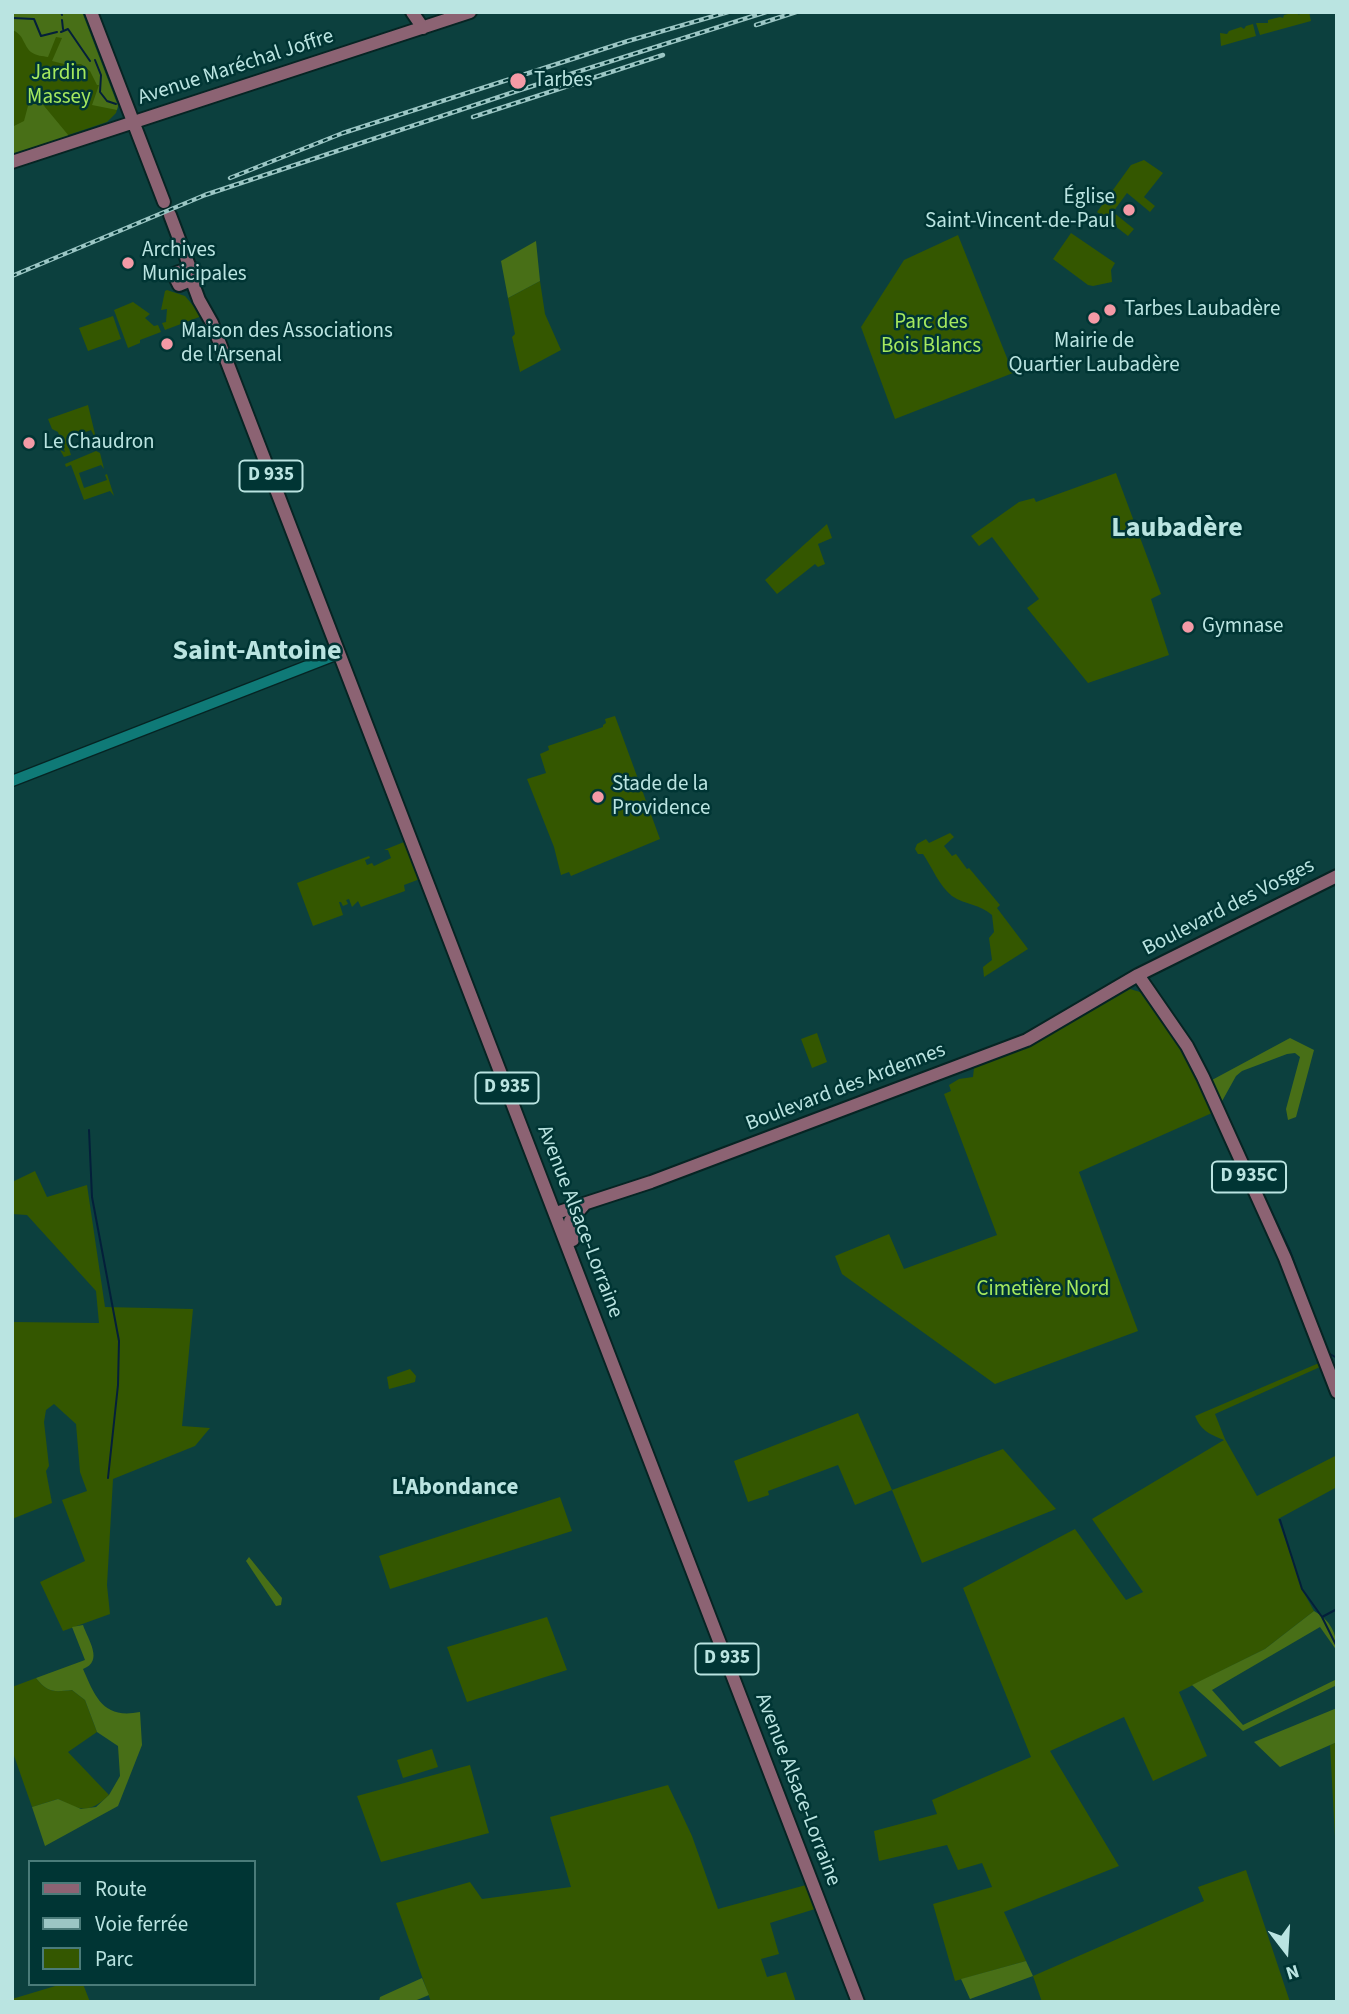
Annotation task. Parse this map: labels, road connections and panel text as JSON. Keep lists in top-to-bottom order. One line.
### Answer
{"streets":{"main road":["Avenue Maréchal Joffre","D 935","Boulevard des Vosges","Boulevard des Ardennes","D 935C","Avenue Alsace-Lorraine"]},"crossings":[["Boulevard des Vosges","Boulevard des Ardennes"],["Boulevard des Vosges","D 935C"],["Boulevard des Ardennes","D 935C"],["Boulevard des Ardennes","Avenue Alsace-Lorraine"]],"districts":["Laubadère","Saint-Antoine","L'Abondance"],"parks":["Jardin Massey","Parc des Bois Blancs","Cimetière Nord"],"places":["Tarbes","Église Saint-Vincent-de-Paul","Archives Municipales","Tarbes Laubadère","Mairie de Quartier Laubadère","Maison des Associations de l'Arsenal","Le Chaudron","Gymnase","Stade de la Providence"],"legend":["Route","Voie ferrée","Parc"],"north":"bottom"}
